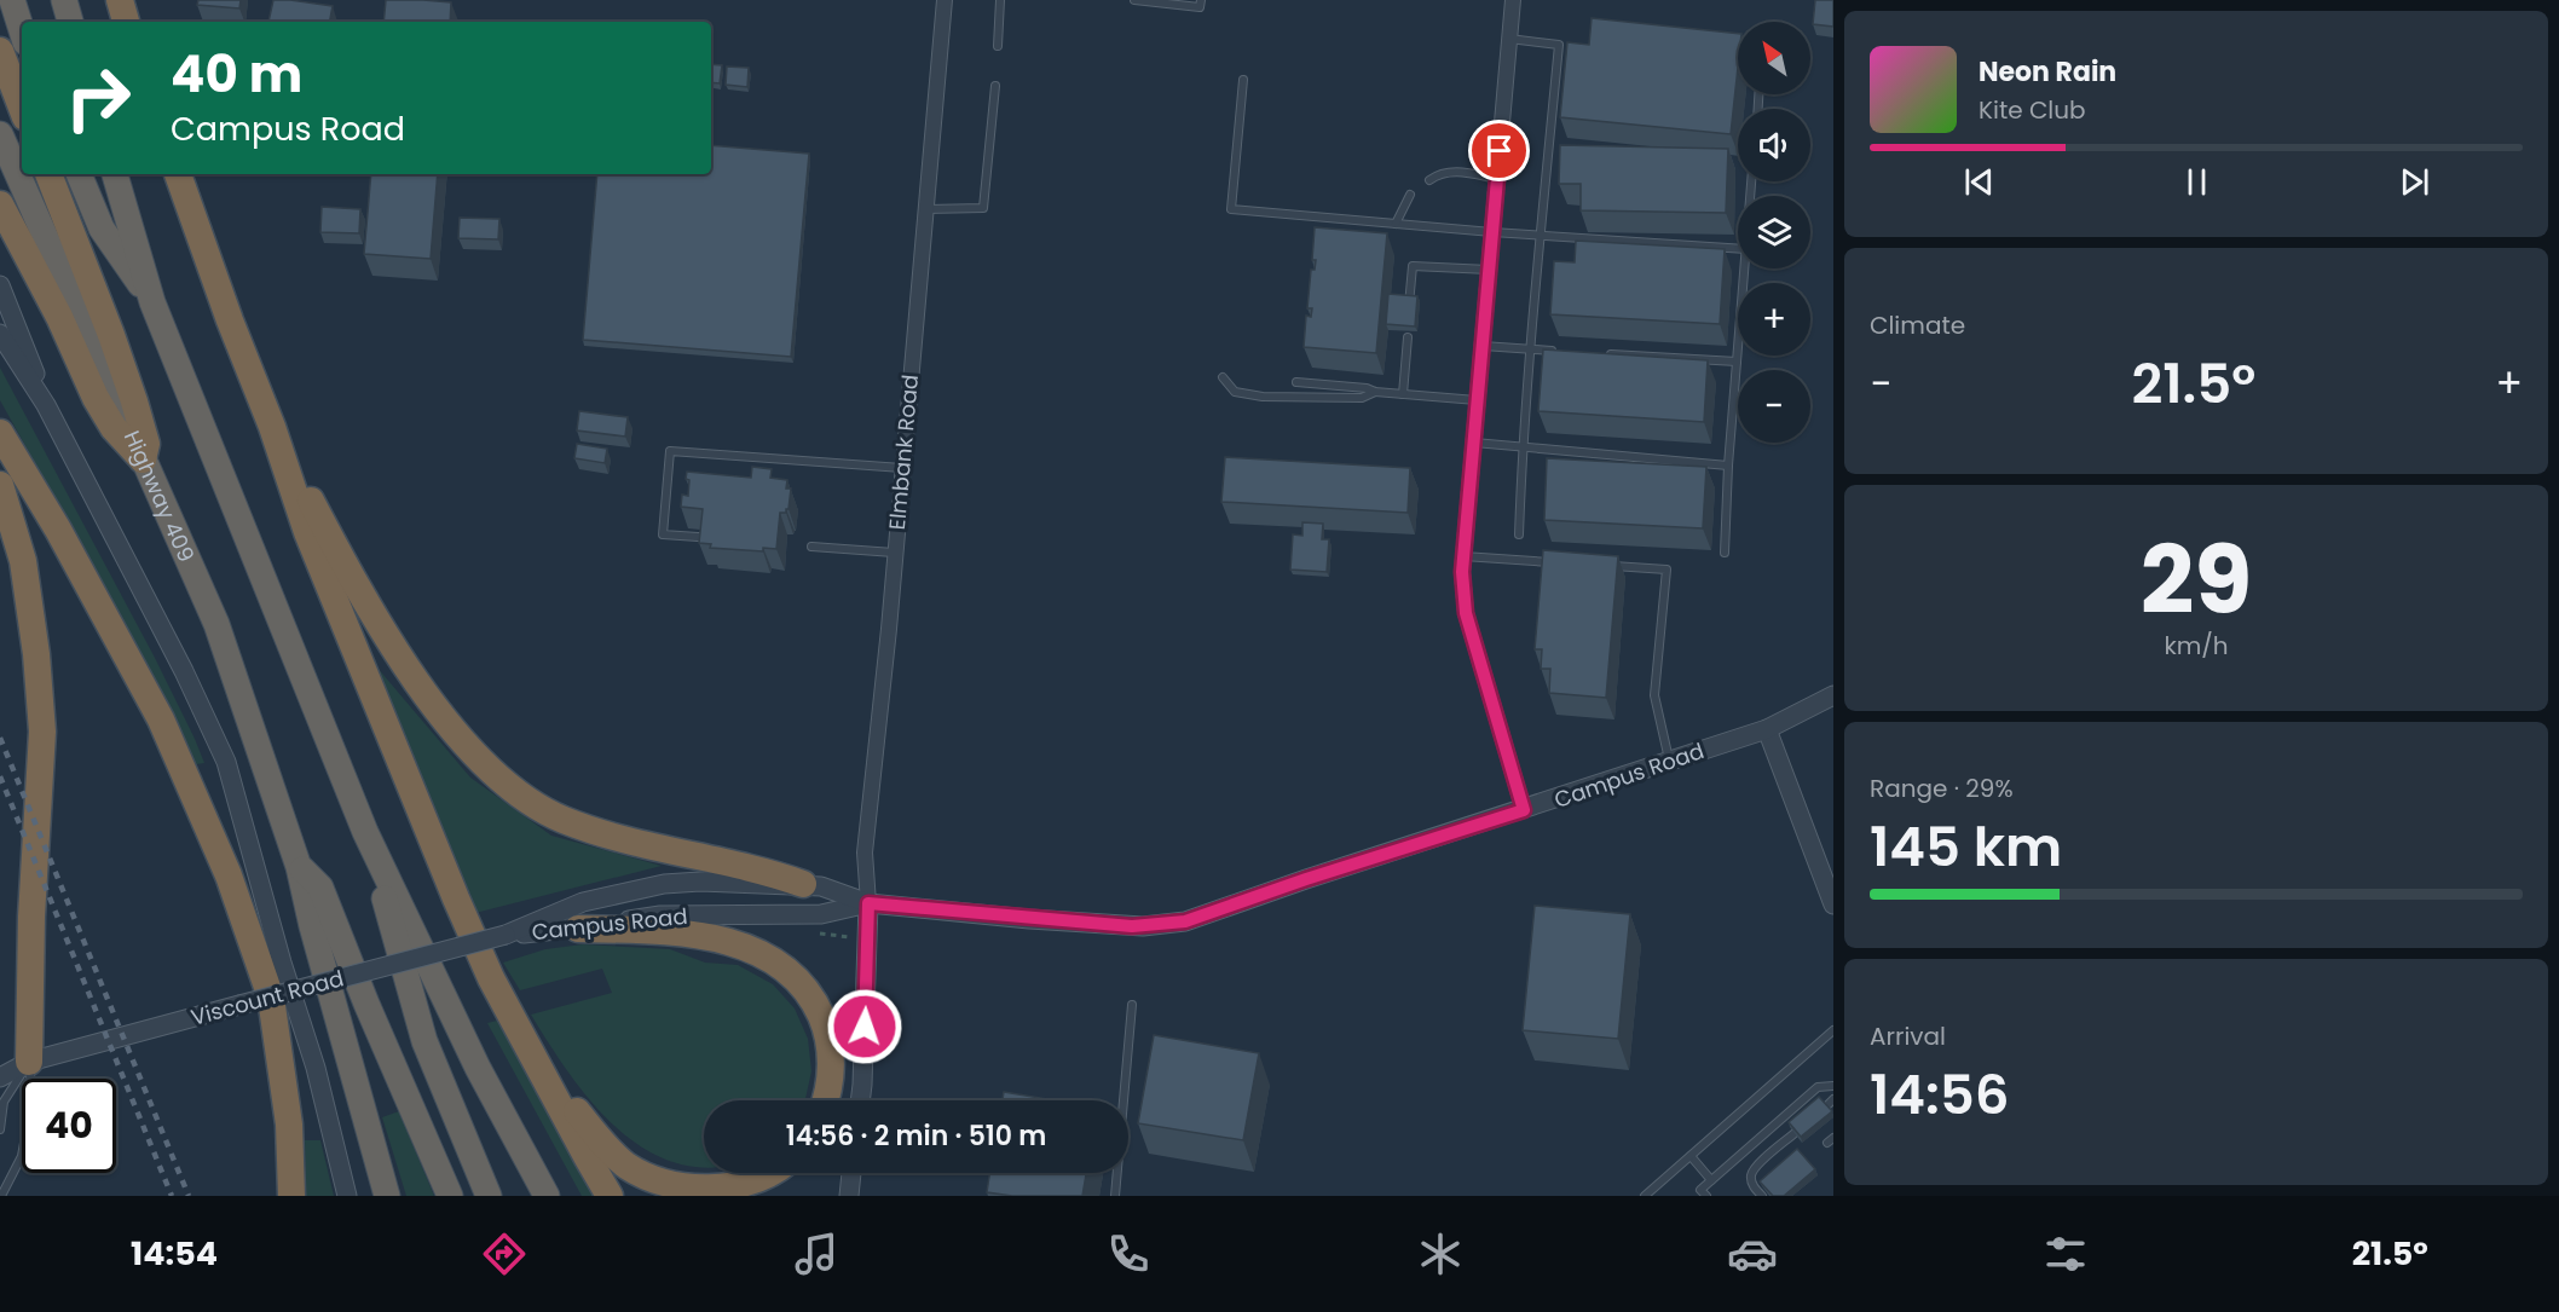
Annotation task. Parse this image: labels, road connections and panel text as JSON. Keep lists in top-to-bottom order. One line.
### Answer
{"streets":{"highway":["Highway 409"],"street":["Elmbank Road","Campus Road","Viscount Road"]},"crossings":[["Elmbank Road","Campus Road"],["Campus Road","Viscount Road"]],"north":"top left","page":{"map_buttons":["+","−"],"turn":["40 m","Campus Road"],"song":["Neon Rain","Kite Club"],"tile":["Climate",["29","km/h"],["Range · 29%","145 km"],["Arrival","14:56"]],"heat":["−","21.5°","+"],"limit":"40","trip":"14:56 · 2 min · 510 m","tabs":["14:54","21.5°"]}}
